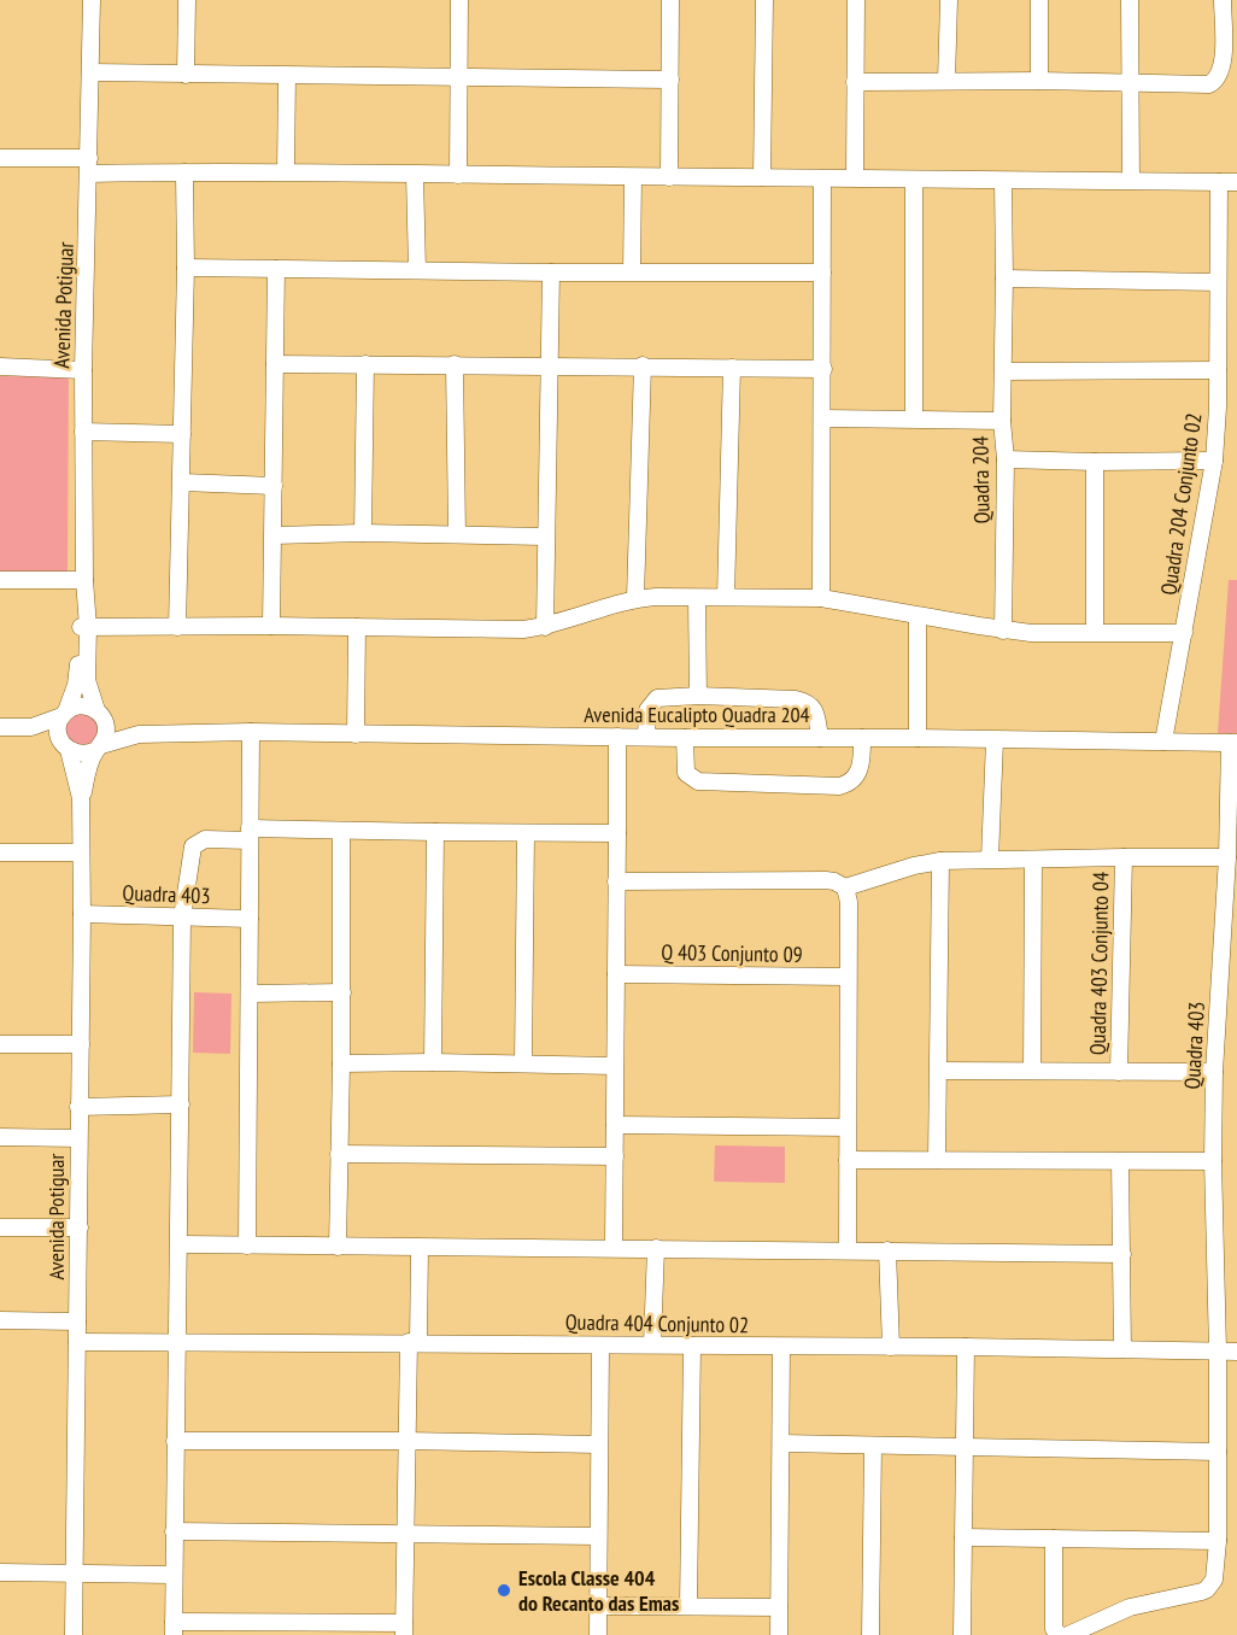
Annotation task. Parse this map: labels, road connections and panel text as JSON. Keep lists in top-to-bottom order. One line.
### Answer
{"streets":{"street":["Avenida Potiguar","Quadra 204","Quadra 204 Conjunto 02","Avenida Eucalipto Quadra 204","Quadra 403","Q 403 Conjunto 09","Quadra 403 Conjunto 04","Quadra 404 Conjunto 02"]},"crossings":[["Avenida Potiguar","Quadra 403"],["Avenida Potiguar","Quadra 404 Conjunto 02"],["Quadra 204 Conjunto 02","Avenida Eucalipto Quadra 204"],["Avenida Eucalipto Quadra 204","Quadra 403"],["Quadra 403","Quadra 404 Conjunto 02"]],"places":["Escola Classe 404 do Recanto das Emas"]}
